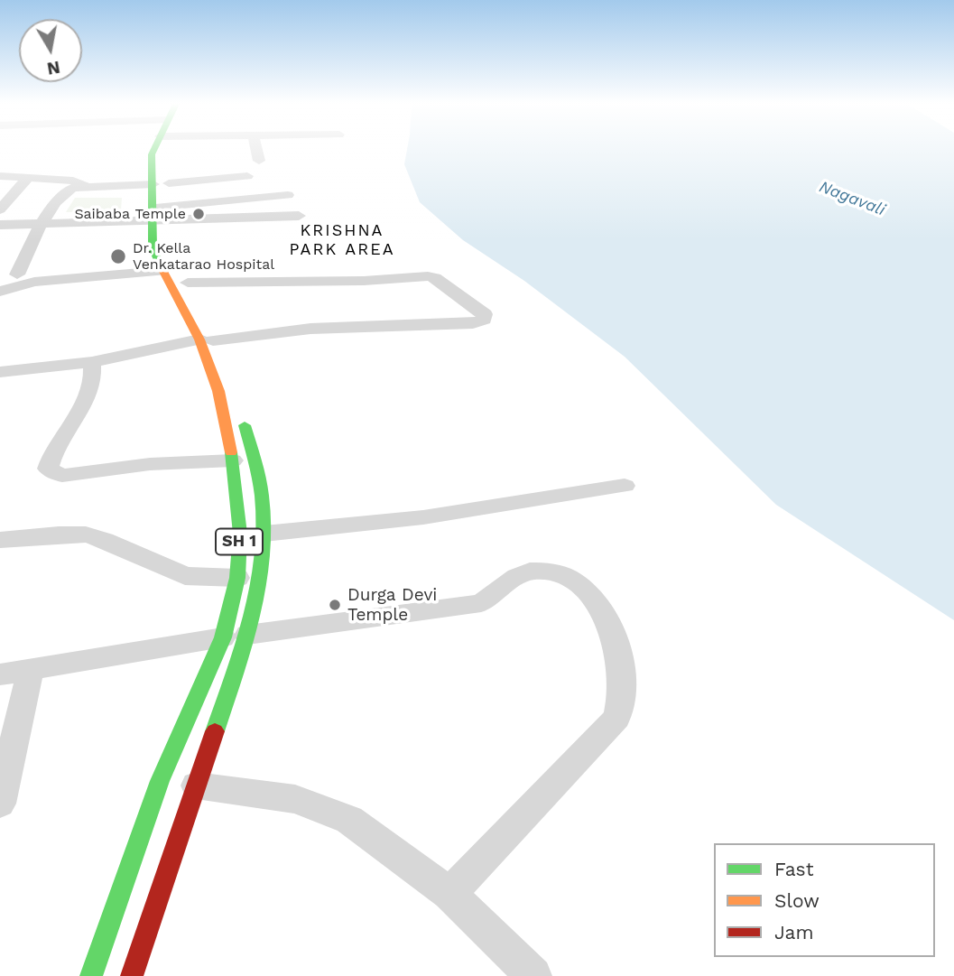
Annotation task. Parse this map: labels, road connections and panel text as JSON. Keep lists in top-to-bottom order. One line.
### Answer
{"streets":{"main road":["SH 1"]},"districts":["KRISHNA PARK AREA"],"water":["Nagavali"],"places":["Saibaba Temple","Dr. Kella Venkatarao Hospital","Durga Devi Temple"],"legend":["Fast","Slow","Jam"],"north":"bottom"}
